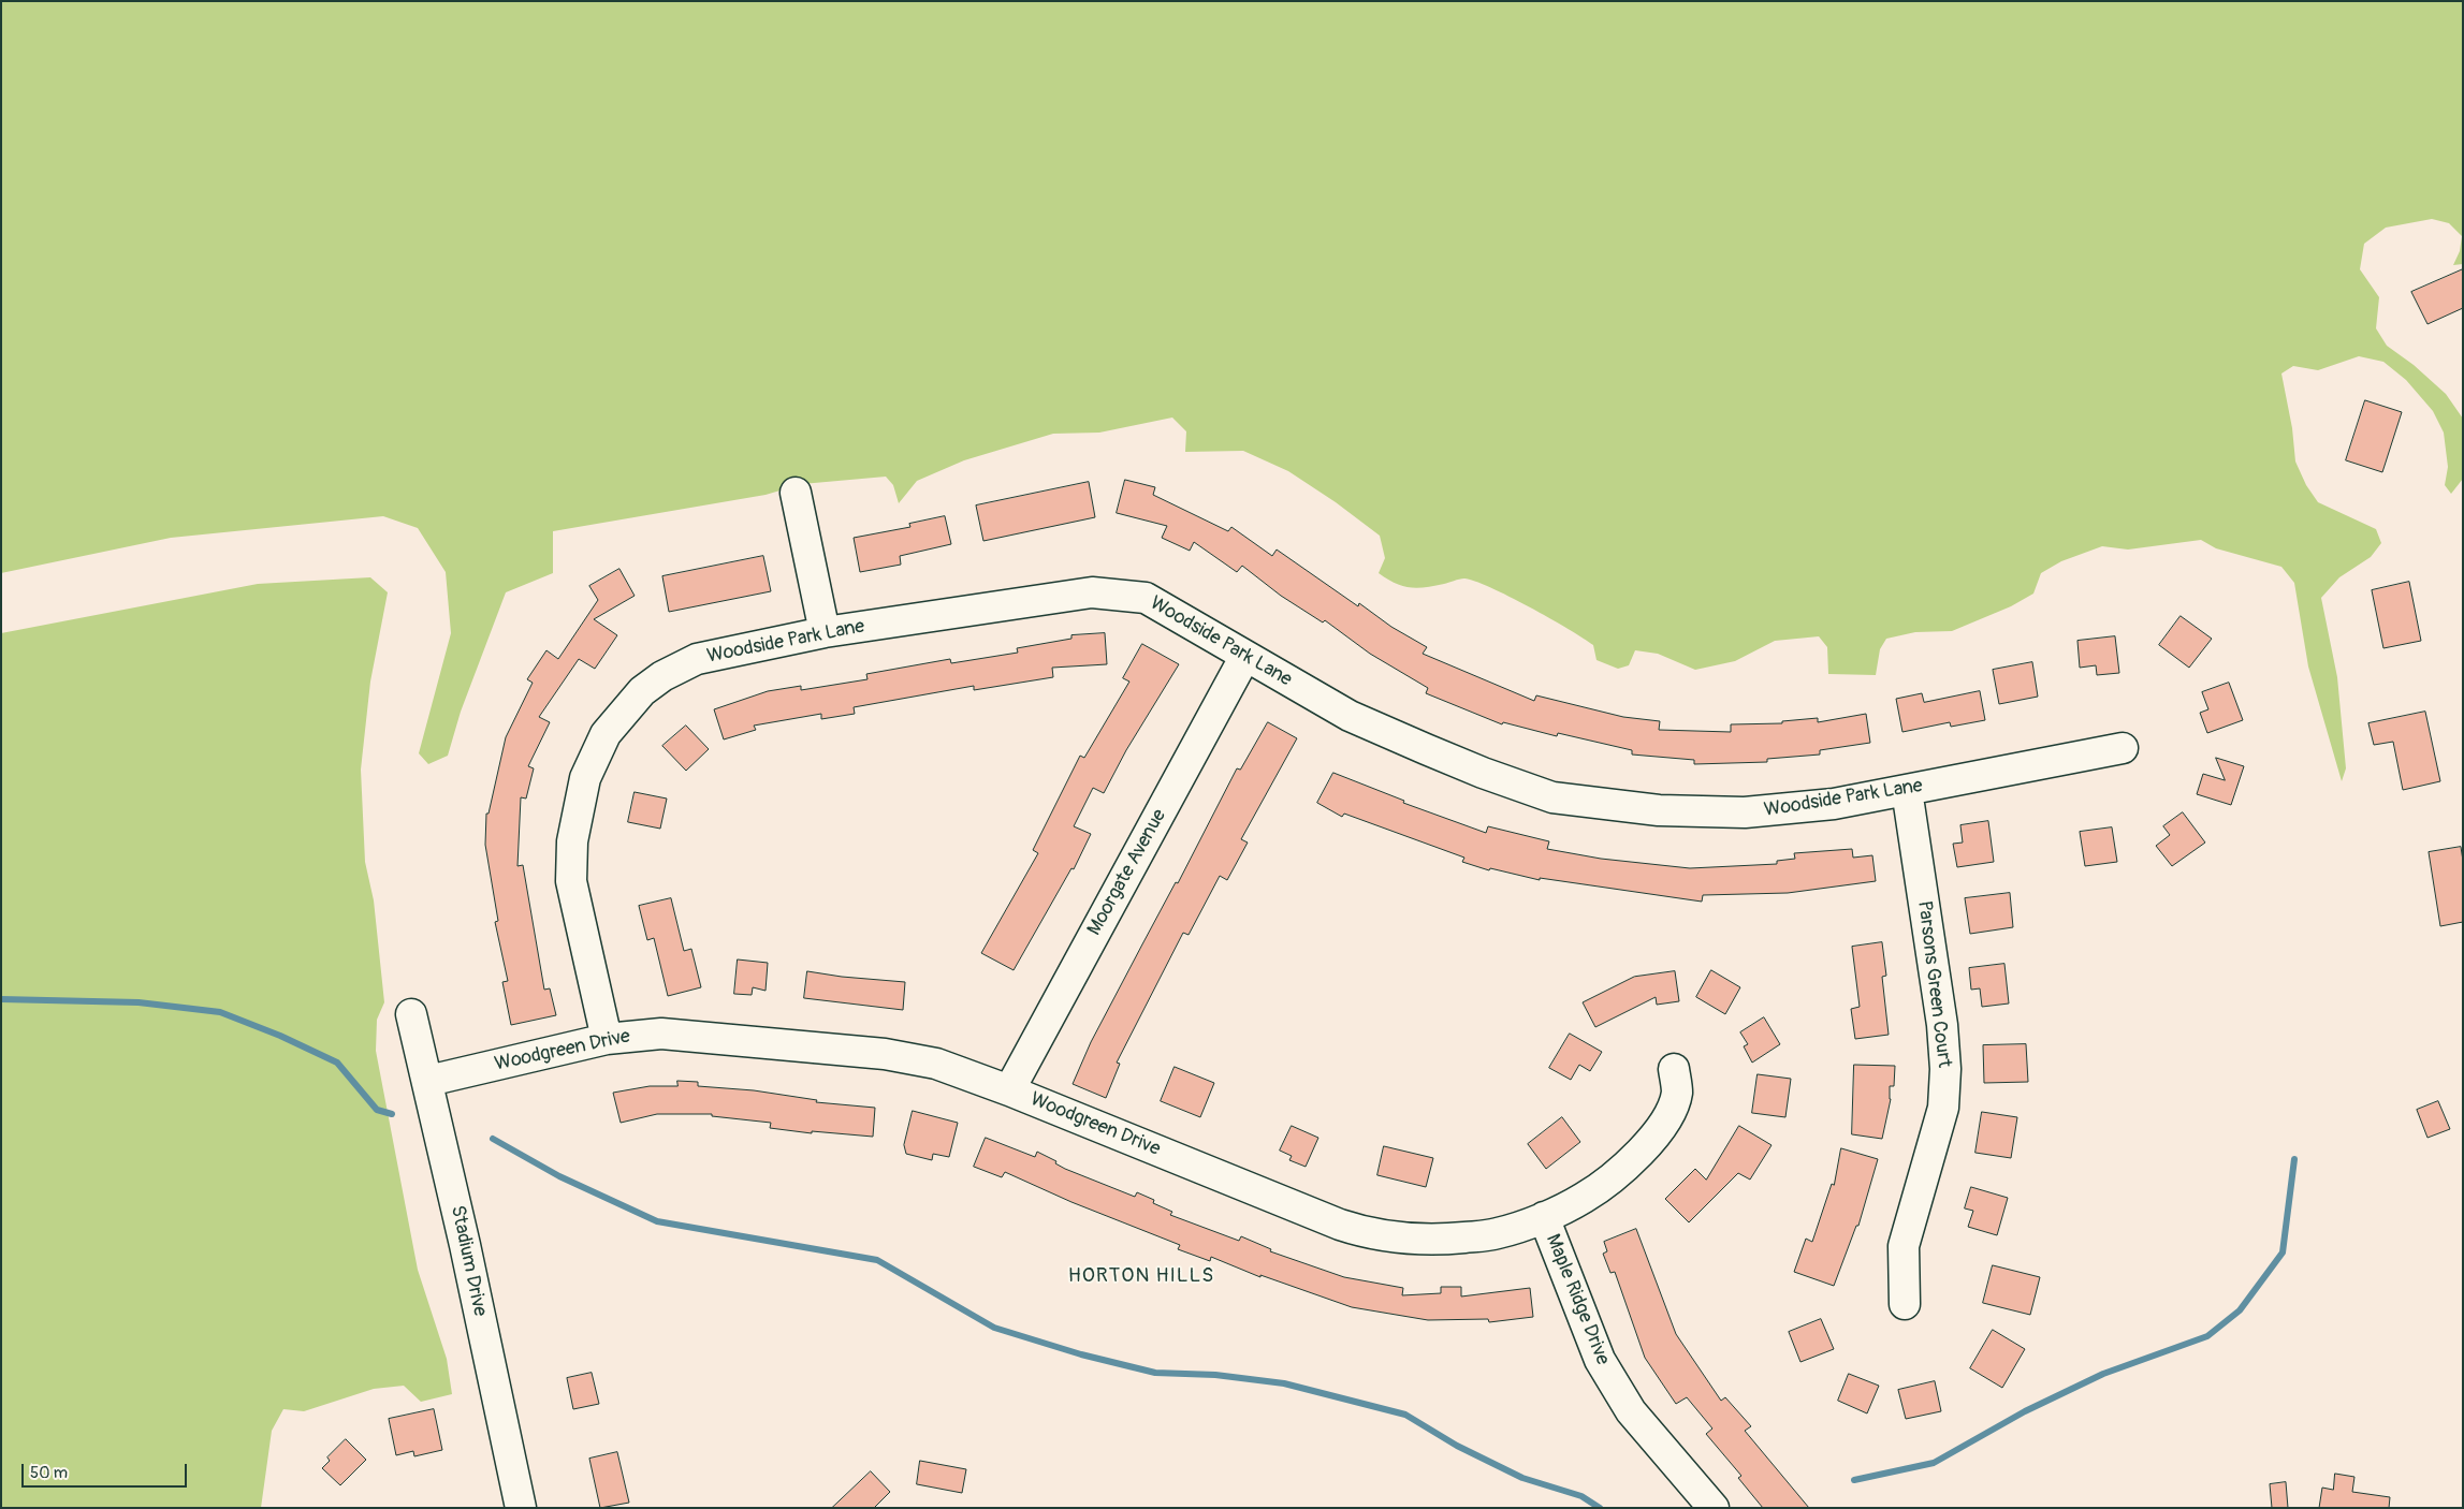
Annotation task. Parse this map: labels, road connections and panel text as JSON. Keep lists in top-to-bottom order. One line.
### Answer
{"streets":{"street":["Woodside Park Lane","Moorgate Avenue","Parsons Green Court","Woodgreen Drive","Stadium Drive","Maple Ridge Drive"]},"crossings":[["Woodside Park Lane","Moorgate Avenue"],["Woodside Park Lane","Parsons Green Court"],["Woodside Park Lane","Woodgreen Drive"],["Moorgate Avenue","Woodgreen Drive"],["Woodgreen Drive","Stadium Drive"],["Woodgreen Drive","Maple Ridge Drive"]],"districts":["HORTON HILLS"],"scale_bar":"50 m"}
